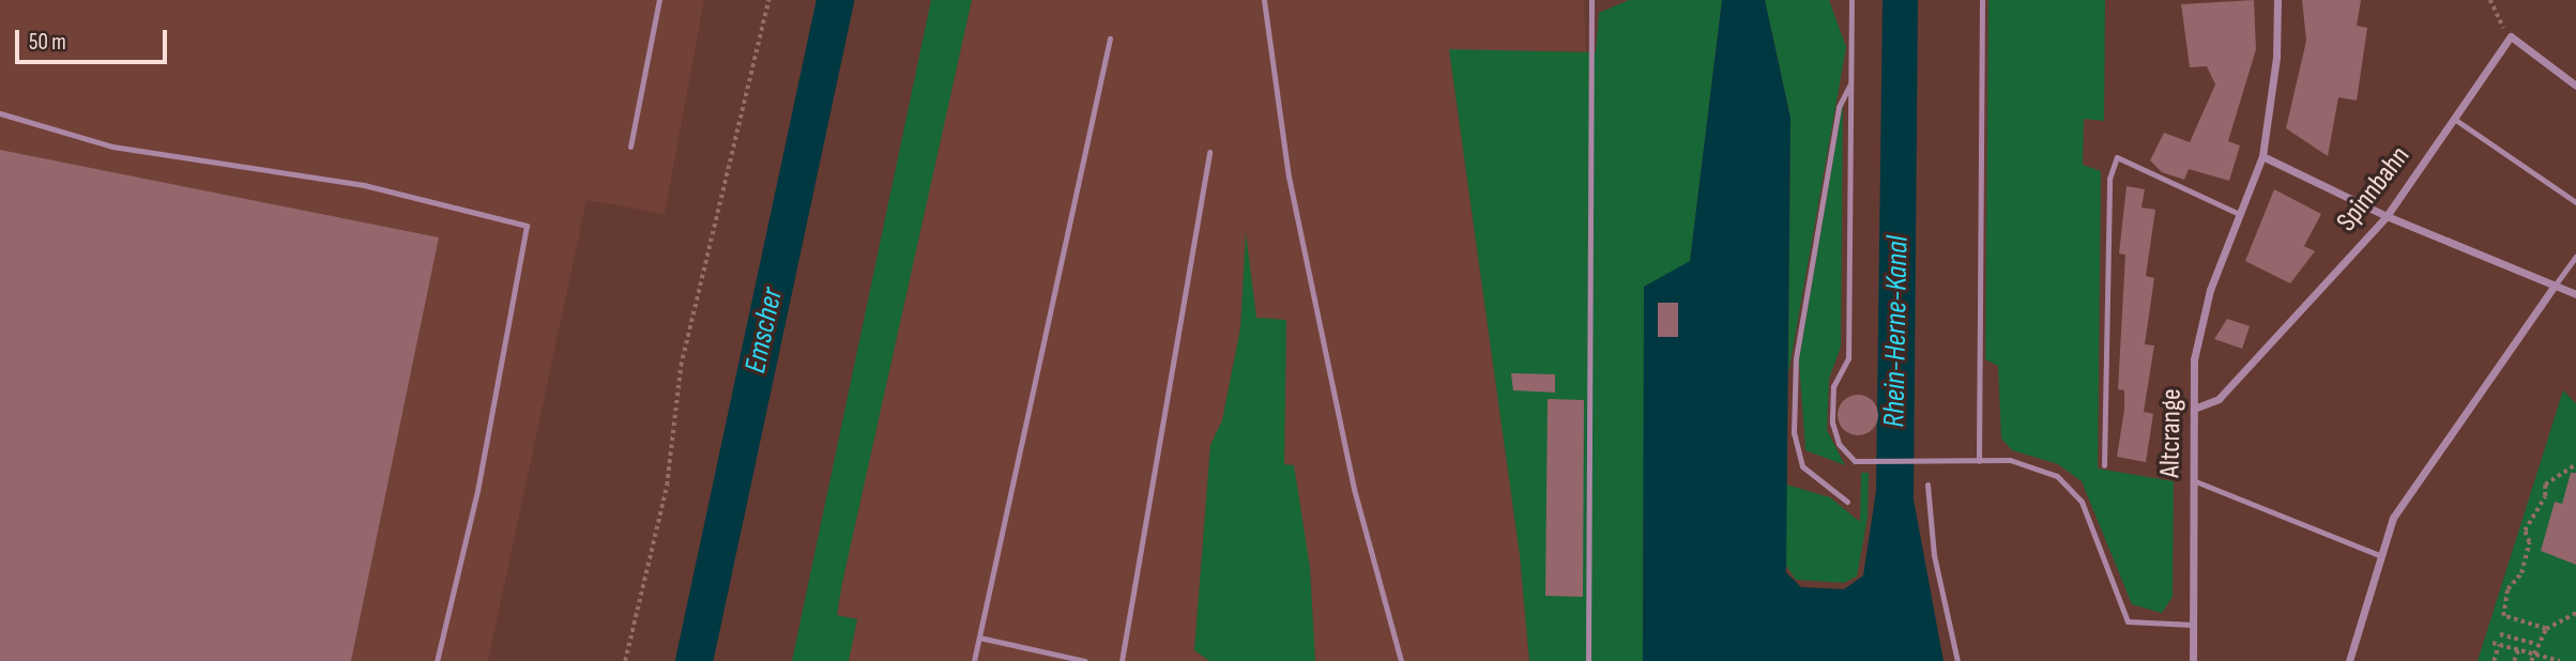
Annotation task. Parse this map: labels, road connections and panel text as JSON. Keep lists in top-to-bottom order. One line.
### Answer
{"streets":{"street":["Spinnbahn","Altcrange"]},"crossings":[["Spinnbahn","Altcrange"]],"water":["Emscher","Rhein-Herne-Kanal"],"scale_bar":"50 m"}
